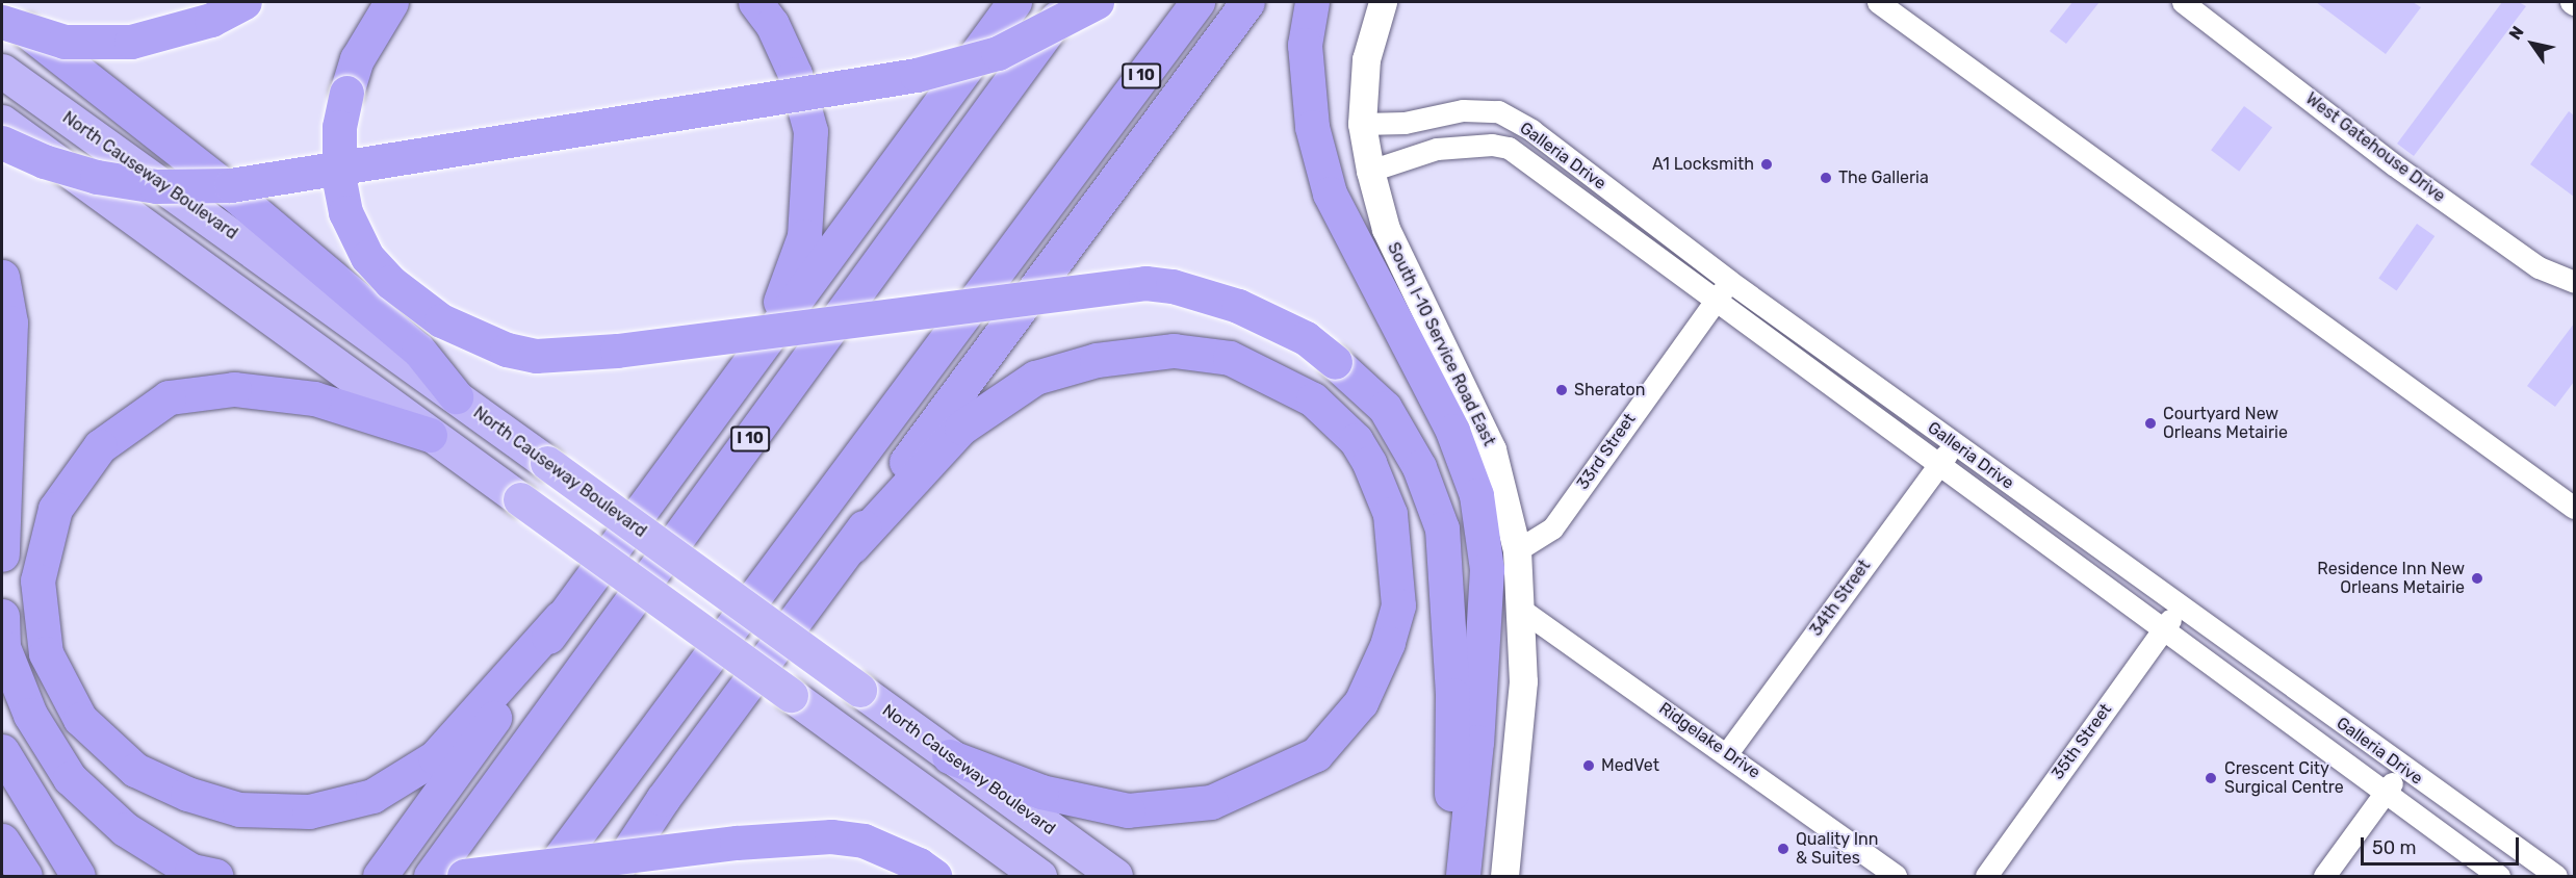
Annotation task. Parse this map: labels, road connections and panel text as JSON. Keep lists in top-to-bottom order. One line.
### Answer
{"streets":{"highway":["I 10","North Causeway Boulevard"],"street":["West Gatehouse Drive","Galleria Drive","South I-10 Service Road East","33rd Street","34th Street","Ridgelake Drive","35th Street"]},"crossings":[["Galleria Drive","South I-10 Service Road East"],["Galleria Drive","33rd Street"],["Galleria Drive","34th Street"],["Galleria Drive","35th Street"],["South I-10 Service Road East","33rd Street"],["South I-10 Service Road East","Ridgelake Drive"],["34th Street","Ridgelake Drive"]],"places":["A1 Locksmith","The Galleria","Sheraton","Courtyard New Orleans Metairie","Residence Inn New Orleans Metairie","MedVet","Crescent City Surgical Centre","Quality Inn & Suites"],"scale_bar":"50 m","north":"top left"}
